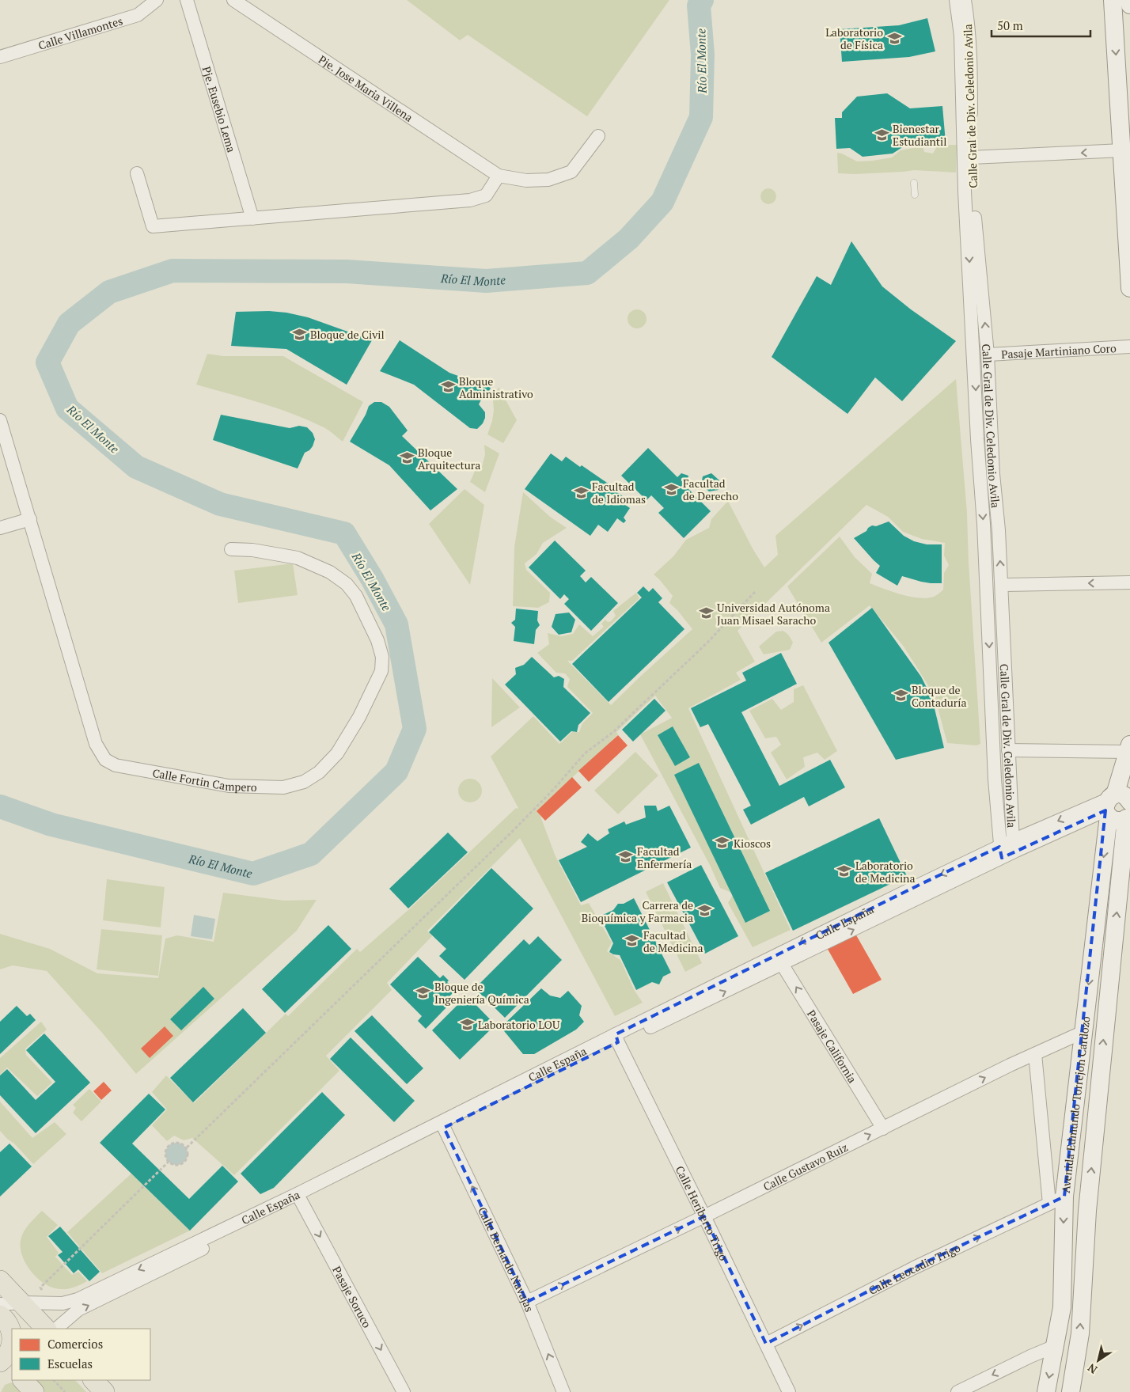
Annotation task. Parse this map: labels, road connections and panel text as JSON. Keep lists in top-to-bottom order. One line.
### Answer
{"streets":{"street":["Calle Villamontes","Pje. Jose Maria Villena","Calle Gral de Div. Celedonio Avila","Pje. Eusebio Lema","Pasaje Martiniano Coro","Calle Fortin Campero","Calle España","Pasaje California","Avenida Edmundo Torrejon Cardozo","Calle Gustavo Ruiz","Calle Heriberto Trigo","Calle Bernardo Navajas","Calle Leocadio Trigo","Pasaje Soruco"]},"crossings":[["Calle Gral de Div. Celedonio Avila","Pasaje Martiniano Coro"],["Calle Gral de Div. Celedonio Avila","Calle España"],["Calle España","Pasaje California"],["Calle España","Avenida Edmundo Torrejon Cardozo"],["Calle España","Calle Heriberto Trigo"],["Calle España","Calle Bernardo Navajas"],["Calle España","Pasaje Soruco"],["Pasaje California","Calle Gustavo Ruiz"],["Avenida Edmundo Torrejon Cardozo","Calle Gustavo Ruiz"],["Avenida Edmundo Torrejon Cardozo","Calle Leocadio Trigo"],["Calle Gustavo Ruiz","Calle Heriberto Trigo"],["Calle Gustavo Ruiz","Calle Bernardo Navajas"],["Calle Heriberto Trigo","Calle Leocadio Trigo"]],"one_way":["Pasaje California","Calle Gustavo Ruiz","Calle Bernardo Navajas","Calle Leocadio Trigo","Pasaje Soruco"],"water":["Río El Monte"],"places":{"school or university":["Laboratorio de Física","Bienestar Estudiantil","Bloque de Civil","Bloque Administrativo","Bloque Arquitectura","Facultad de Derecho","Facultad de Idiomas","Universidad Autónoma Juan Misael Saracho","Bloque de Contaduría","Kioscos","Facultad Enfermería","Laboratorio de Medicina","Carrera de Bioquímica y Farmacia","Facultad de Medicina","Bloque de Ingeniería Química","Laboratorio LOU"]},"legend":["Comercios","Escuelas"],"scale_bar":"50 m","north":"bottom left"}
